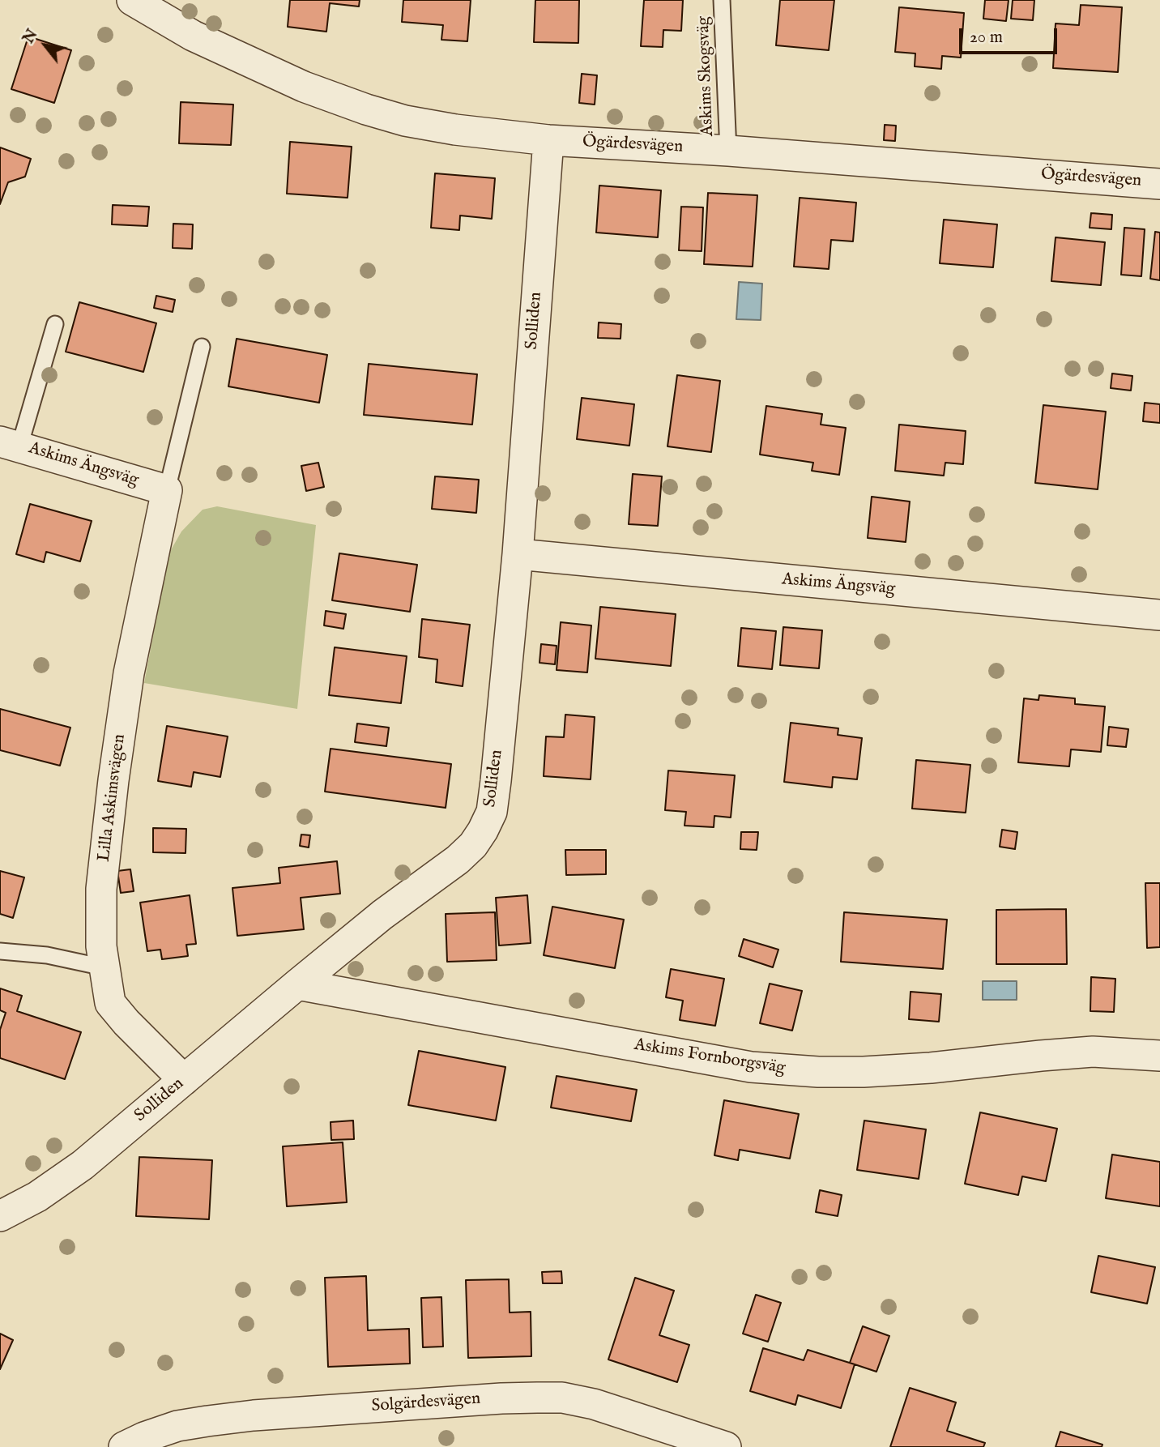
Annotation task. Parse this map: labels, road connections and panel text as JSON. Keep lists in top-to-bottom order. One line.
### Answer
{"streets":{"street":["Ögärdesvägen","Solliden","Askims Ängsväg","Lilla Askimsvägen","Askims Fornborgsväg","Solgärdesvägen"],"lane":["Askims Skogsväg"]},"crossings":[["Askims Skogsväg","Ögärdesvägen"],["Ögärdesvägen","Solliden"],["Solliden","Askims Ängsväg"],["Solliden","Lilla Askimsvägen"],["Solliden","Askims Fornborgsväg"],["Askims Ängsväg","Lilla Askimsvägen"]],"scale_bar":"20 m","north":"top left"}
